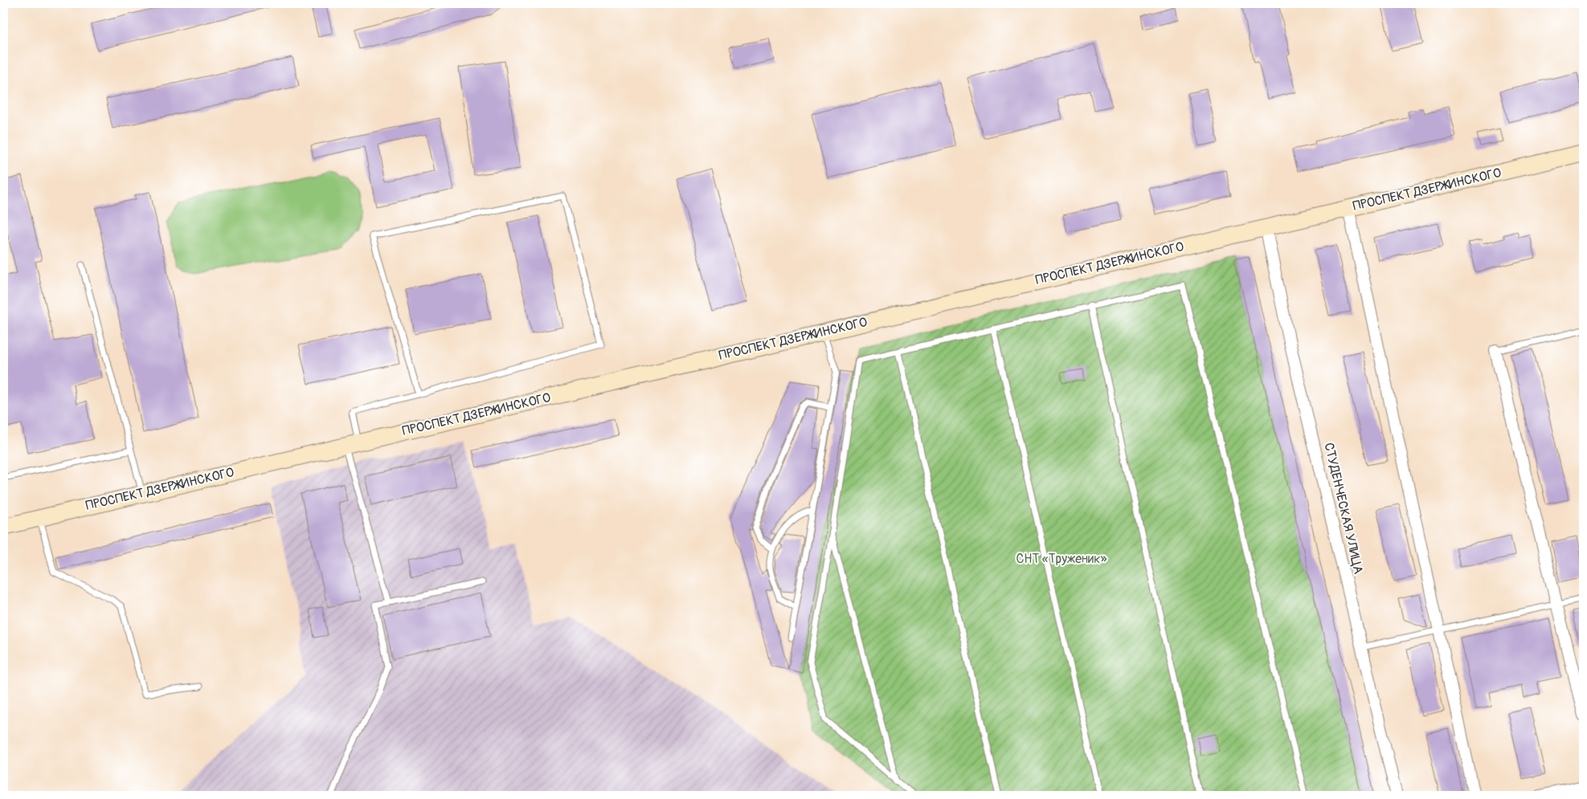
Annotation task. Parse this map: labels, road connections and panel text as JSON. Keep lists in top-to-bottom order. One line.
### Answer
{"streets":{"main road":["ПРОСПЕКТ ДЗЕРЖИНСКОГО"],"street":["СТУДЕНЧЕСКАЯ УЛИЦА"]},"crossings":[["ПРОСПЕКТ ДЗЕРЖИНСКОГО","СТУДЕНЧЕСКАЯ УЛИЦА"]],"parks":["СНТ «Труженик»"]}
